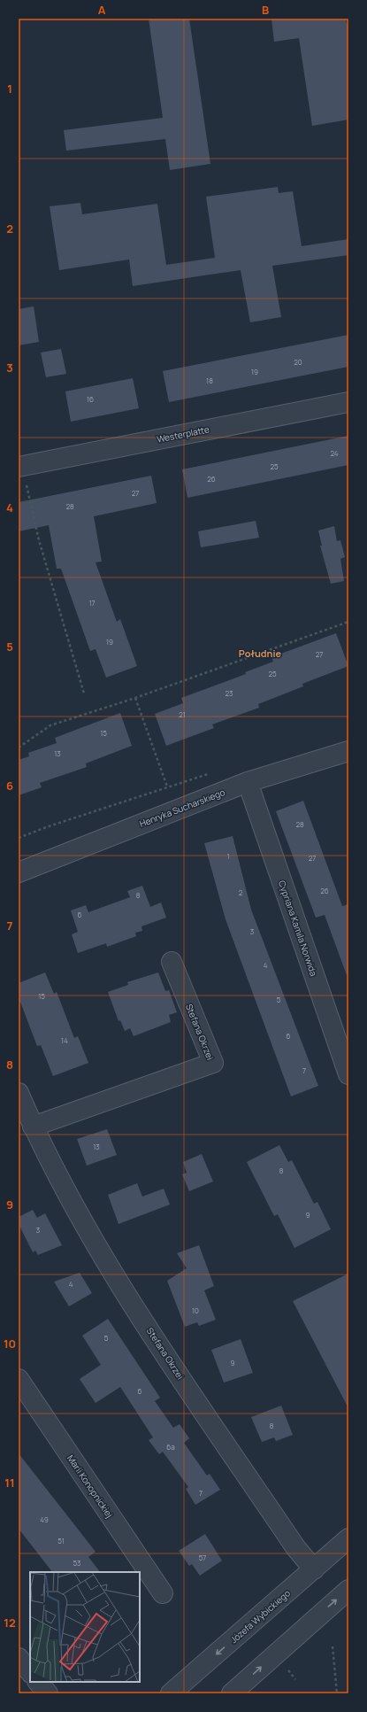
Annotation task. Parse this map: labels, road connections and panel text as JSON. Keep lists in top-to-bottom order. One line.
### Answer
{"streets":{"street":["Westerplatte","Henryka Sucharskiego","Cypriana Kamila Norwida","Stefana Okrzei","Marii Konopnickiej","Józefa Wybickiego"]},"crossings":[["Henryka Sucharskiego","Cypriana Kamila Norwida"],["Stefana Okrzei","Józefa Wybickiego"]],"districts":["Południe"],"house_numbers":["20","19","18","16","24","25","26","27","28","17","19","27","25","23","21","15","13","28","1","27","26","2","8","6","3","4","15","5","6","14","7","13","8","9","3","4","10","5","9","6","8","6a","7","49","51","57","53"],"grid":{"columns":["A","B"],"rows":["1","2","3","4","5","6","7","8","9","10","11","12"]}}
